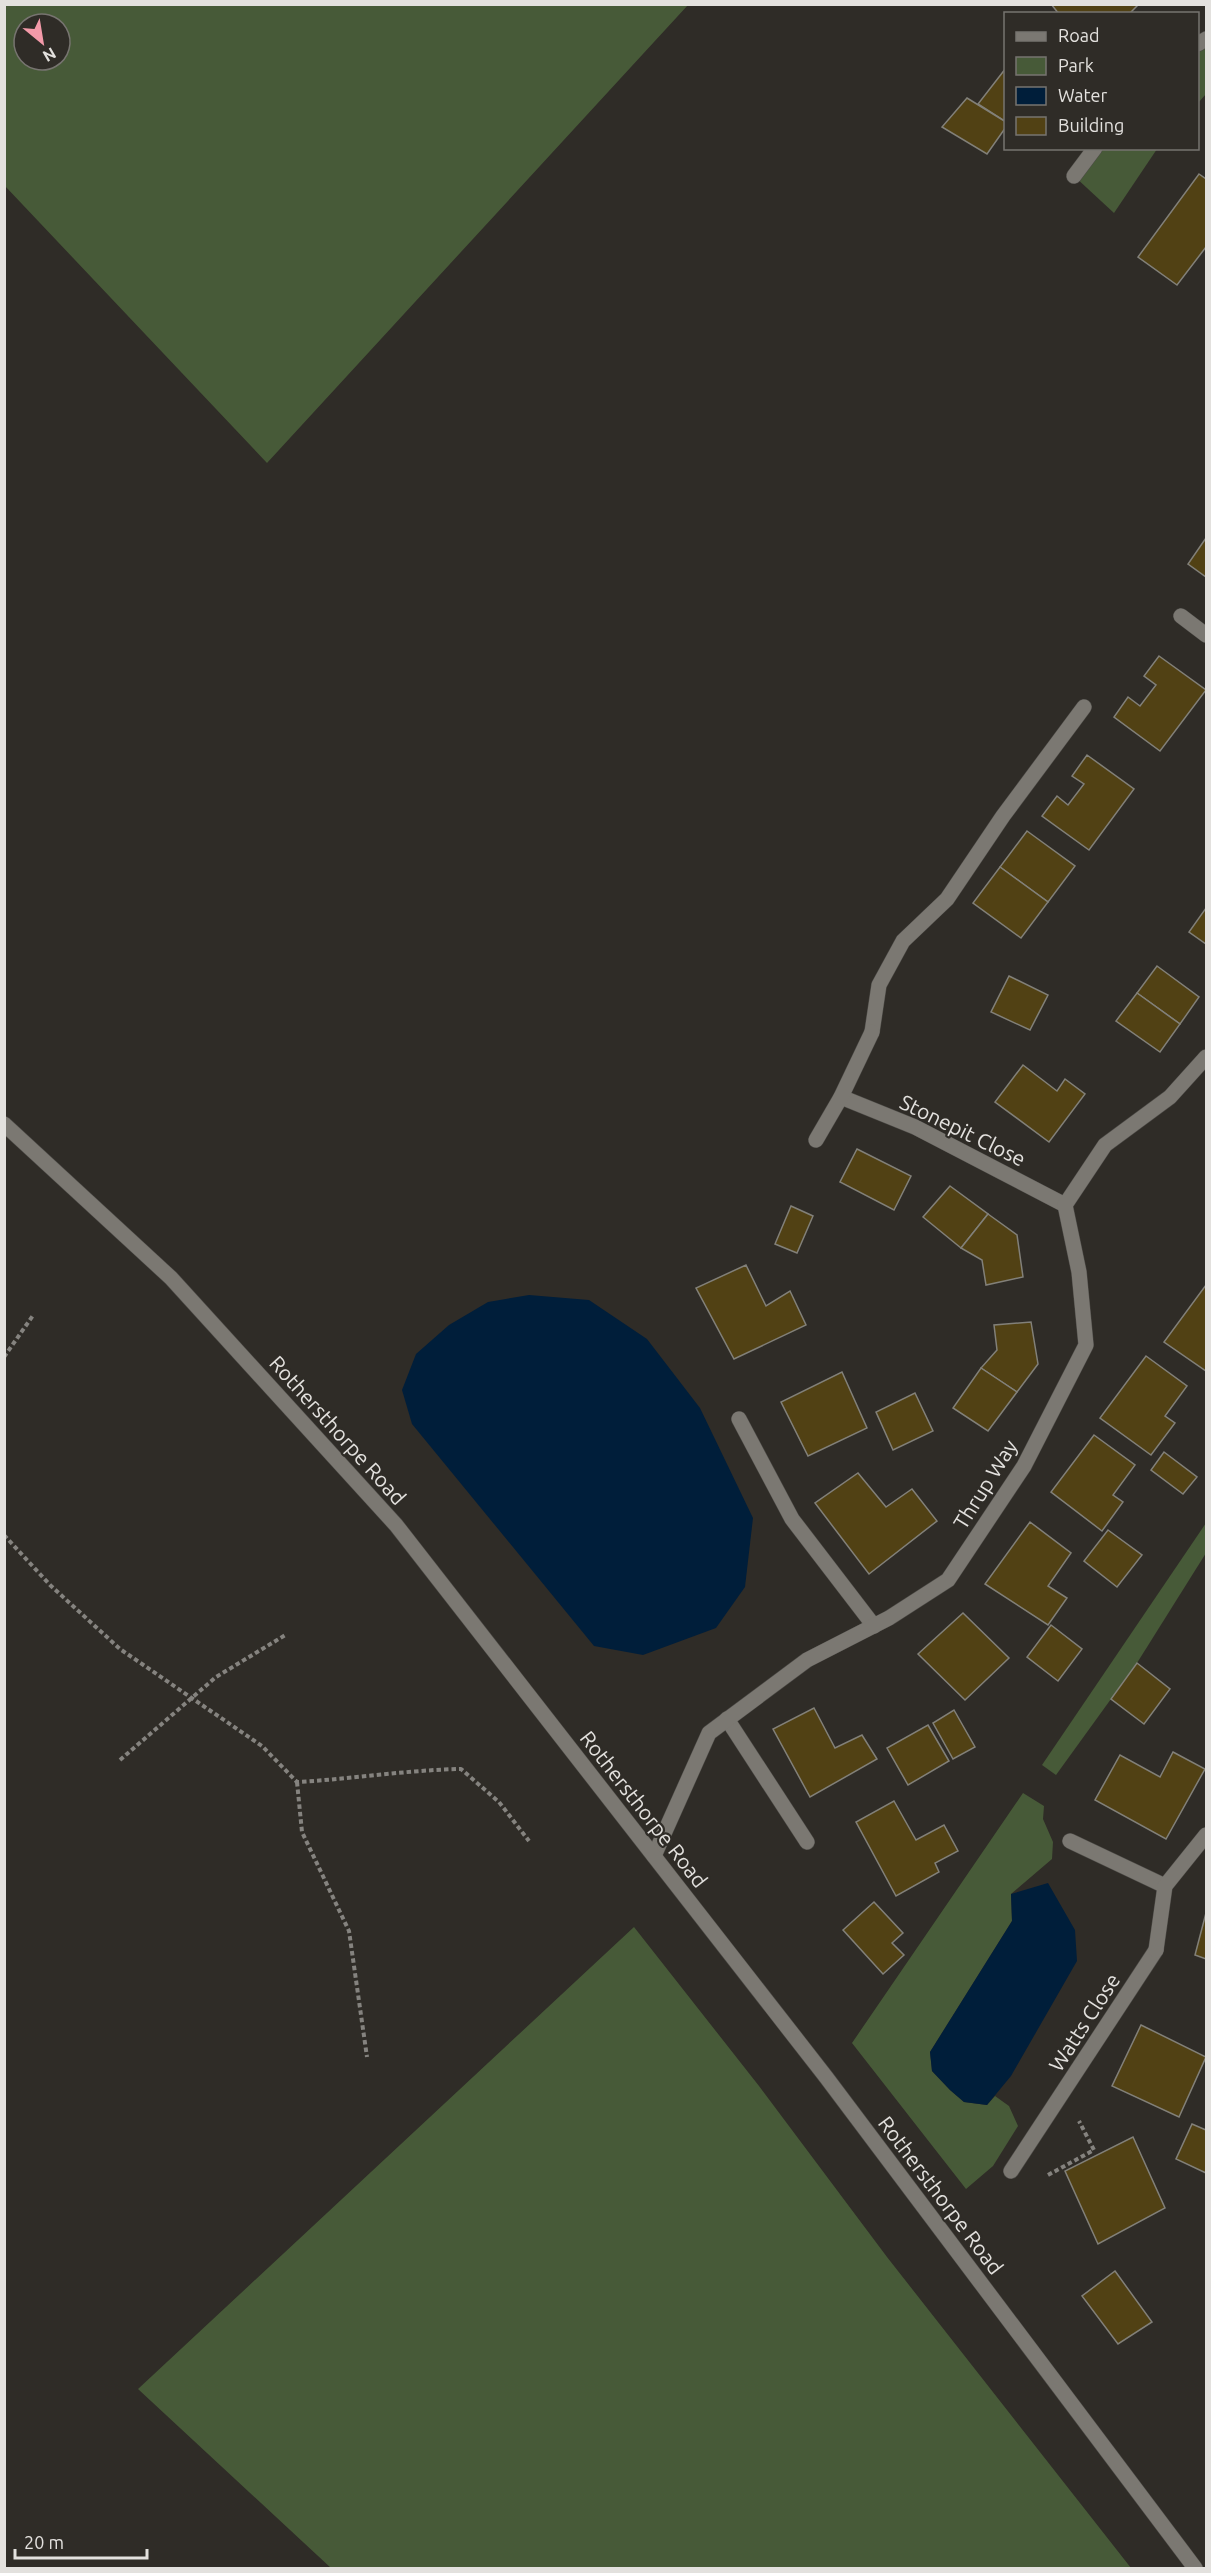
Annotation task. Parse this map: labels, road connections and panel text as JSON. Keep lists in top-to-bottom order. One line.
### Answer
{"streets":{"street":["Stonepit Close","Rothersthorpe Road","Thrup Way","Watts Close"]},"crossings":[["Stonepit Close","Thrup Way"],["Rothersthorpe Road","Thrup Way"]],"legend":["Road","Park","Water","Building"],"scale_bar":"20 m","north":"bottom right"}
